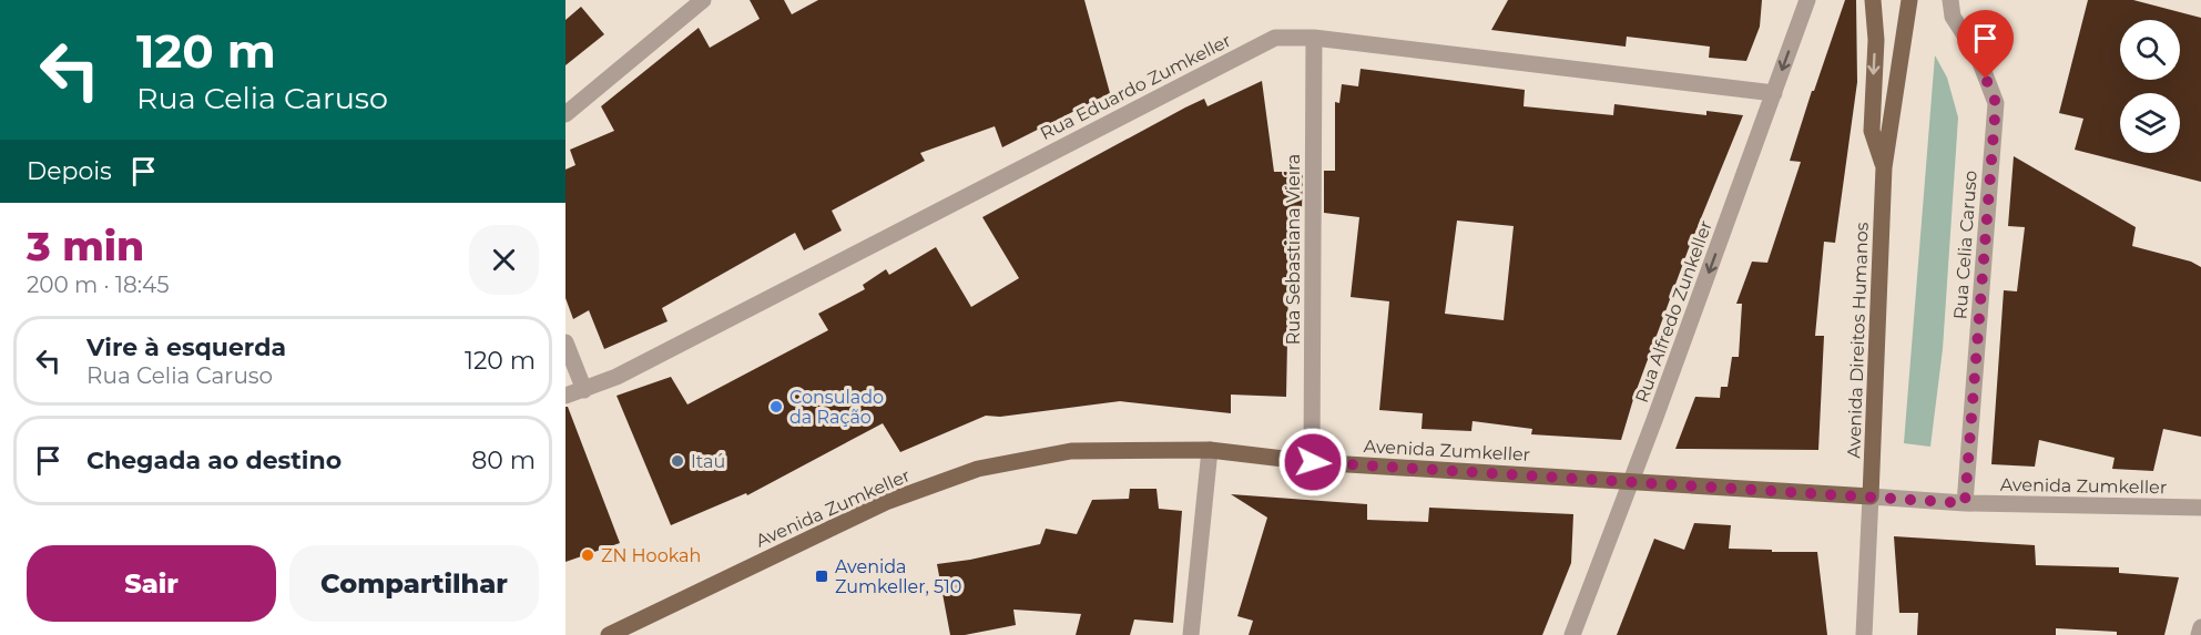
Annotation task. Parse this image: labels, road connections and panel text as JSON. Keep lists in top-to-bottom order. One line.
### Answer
{"streets":{"main road":["Avenida Direitos Humanos","Avenida Zumkeller"],"street":["Rua Eduardo Zumkeller","Rua Celia Caruso","Rua Sebastiana Vieira","Rua Alfredo Zunkeller"]},"crossings":[["Rua Eduardo Zumkeller","Rua Sebastiana Vieira"],["Rua Eduardo Zumkeller","Rua Alfredo Zunkeller"],["Rua Celia Caruso","Avenida Zumkeller"],["Rua Sebastiana Vieira","Avenida Zumkeller"],["Rua Alfredo Zunkeller","Avenida Zumkeller"],["Avenida Direitos Humanos","Avenida Zumkeller"]],"one_way":["Rua Alfredo Zunkeller"],"places":{"other":["Consulado da Ração","Itaú","ZN Hookah"],"transit":["Avenida Zumkeller, 510"]},"page":{"turn":["120 m","Rua Celia Caruso"],"then":"Depois","heading":["3 min","200 m · 18:45"],"list":[{"name":"Vire à esquerda","note":"Rua Celia Caruso","value":"120 m"},{"name":"Chegada ao destino","value":"80 m"}],"buttons":["Sair","Compartilhar"]}}
